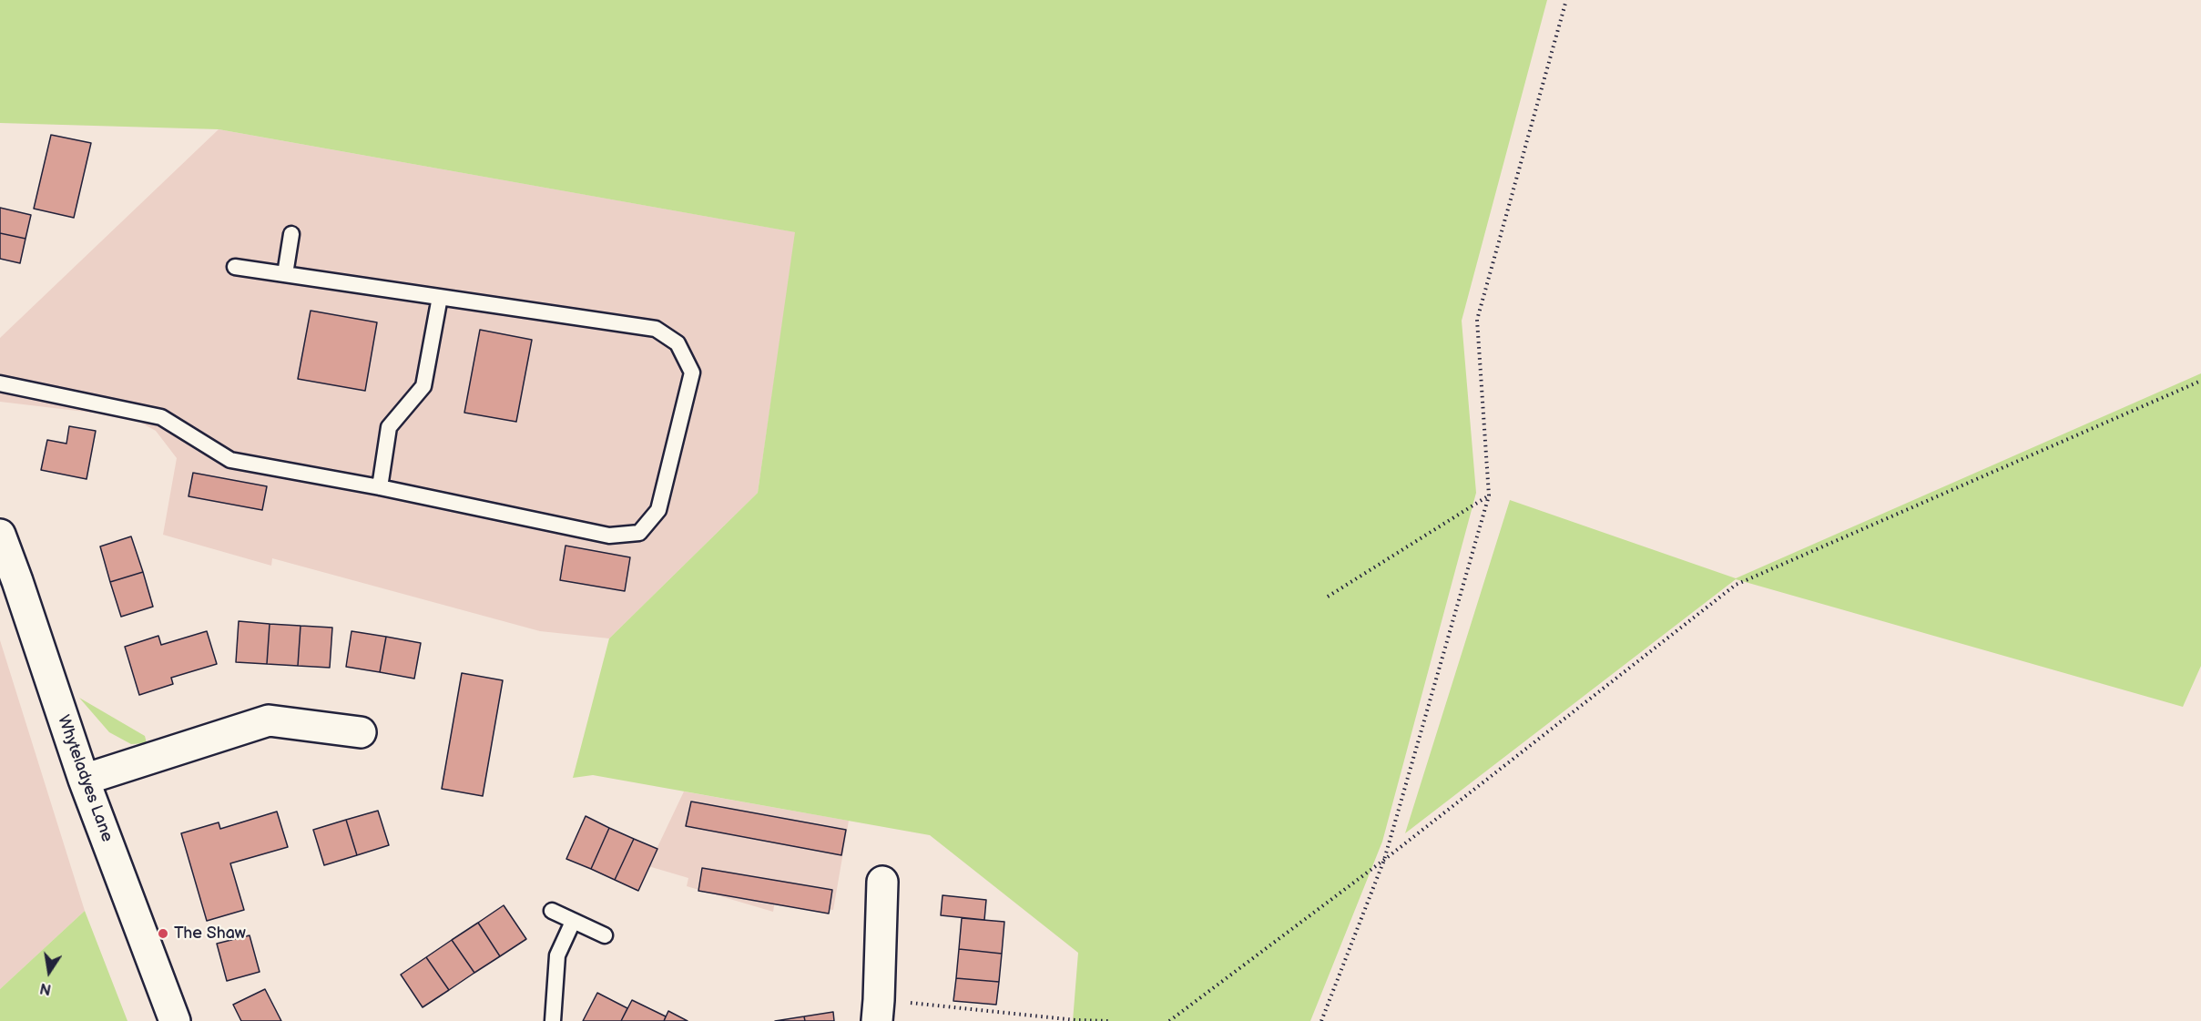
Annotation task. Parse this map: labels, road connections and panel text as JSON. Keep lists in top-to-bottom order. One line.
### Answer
{"streets":{"street":["Whyteladyes Lane"]},"places":["The Shaw"],"north":"bottom"}
